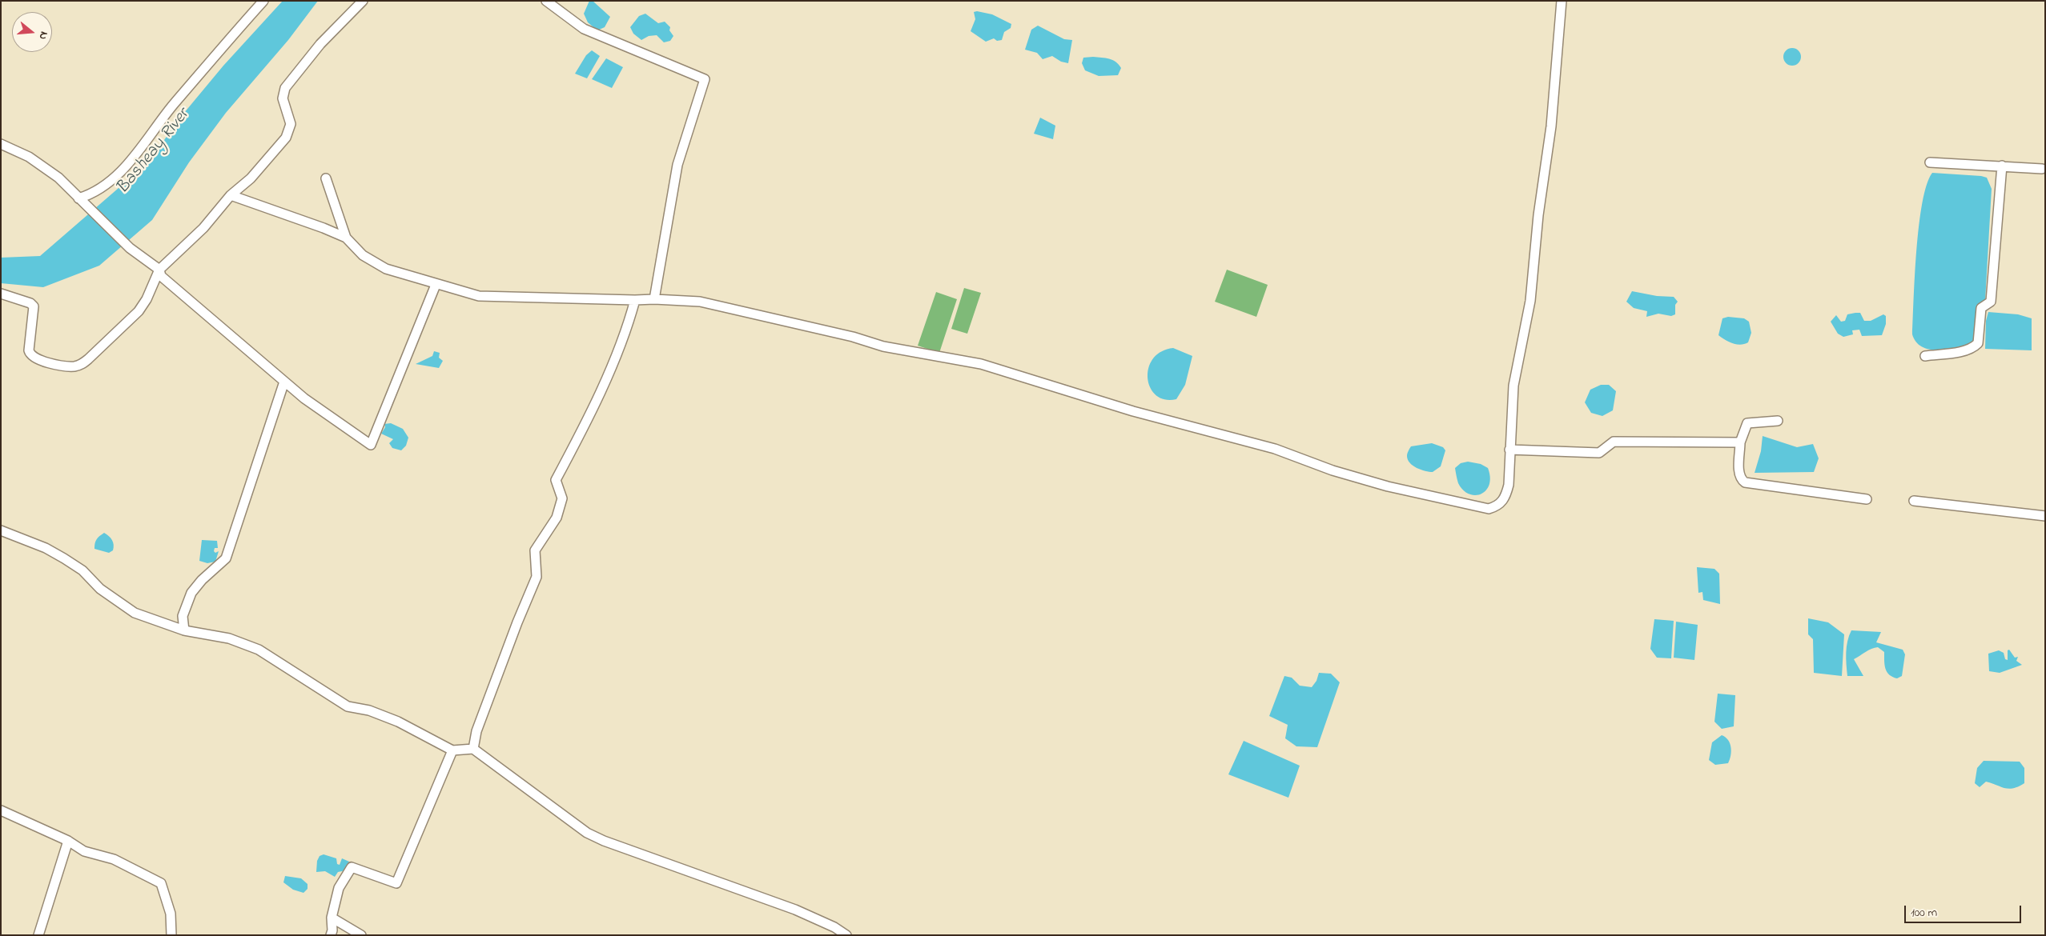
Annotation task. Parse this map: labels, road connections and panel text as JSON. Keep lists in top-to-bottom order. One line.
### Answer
{"water":["Basheay River"],"scale_bar":"100 m","north":"right"}
